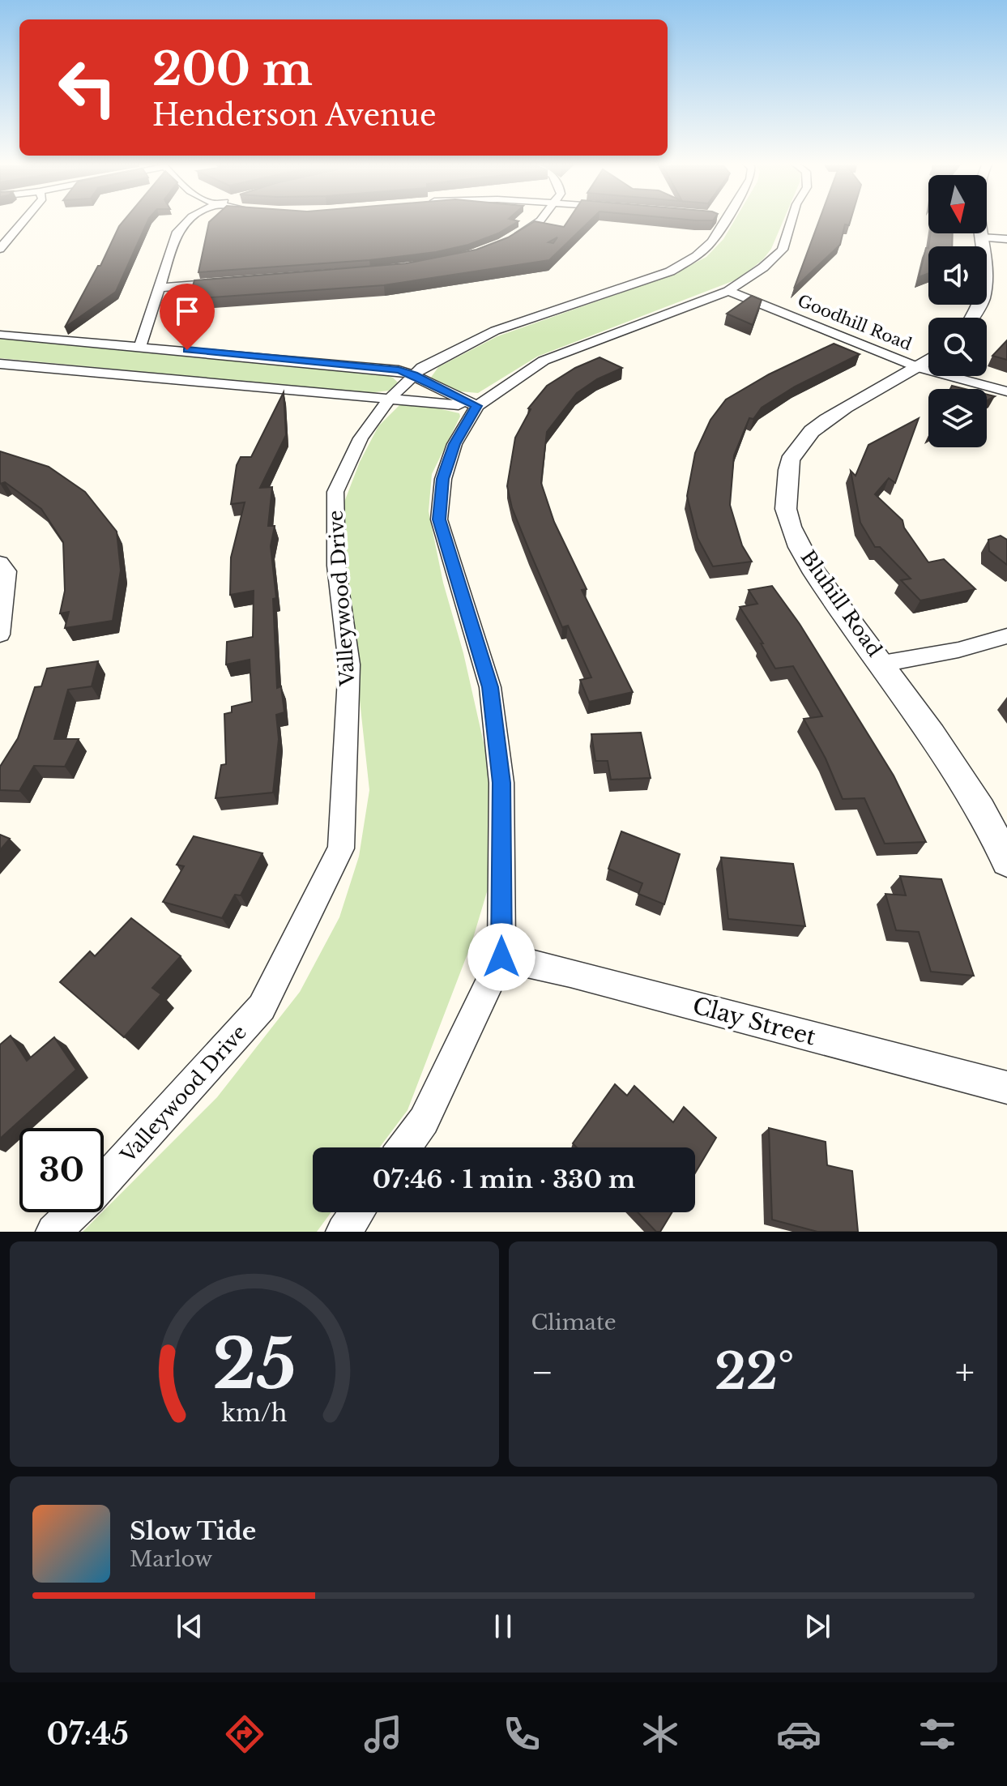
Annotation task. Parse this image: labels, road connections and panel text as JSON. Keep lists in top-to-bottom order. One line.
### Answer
{"streets":{"street":["Goodhill Road","Valleywood Drive","Bluhill Road","Clay Street"]},"crossings":[["Goodhill Road","Bluhill Road"]],"north":"bottom","page":{"turn":["200 m","Henderson Avenue"],"limit":"30","trip":"07:46 · 1 min · 330 m","tile":"Climate","heat":["−","22°","+"],"song":["Slow Tide","Marlow"],"tabs":"07:45","gauge":["25","km/h"]}}
